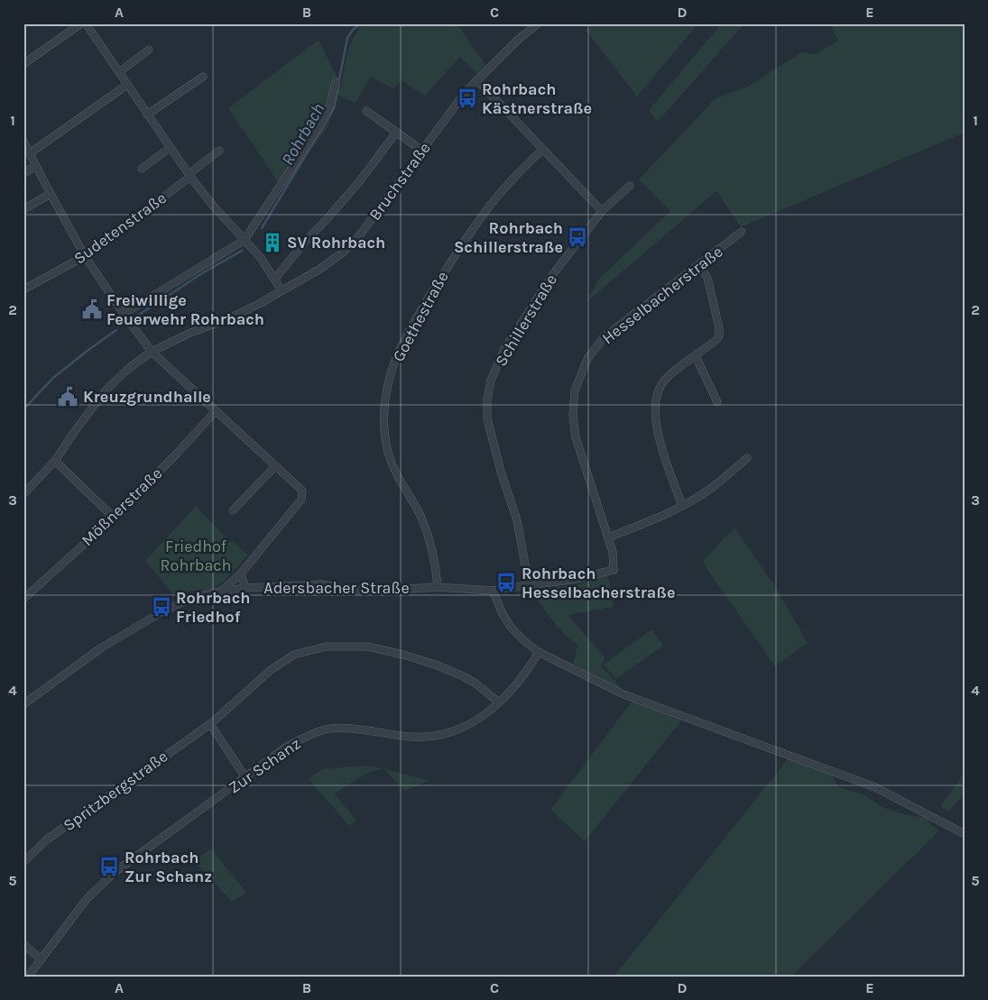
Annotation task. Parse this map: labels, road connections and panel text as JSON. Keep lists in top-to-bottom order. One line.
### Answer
{"streets":{"street":["Bruchstraße","Sudetenstraße","Hesselbacherstraße","Goethestraße","Schillerstraße","Mößnerstraße","Adersbacher Straße","Zur Schanz","Spritzbergstraße"]},"crossings":[["Hesselbacherstraße","Adersbacher Straße"],["Goethestraße","Adersbacher Straße"],["Schillerstraße","Adersbacher Straße"],["Zur Schanz","Spritzbergstraße"]],"water":["Rohrbach"],"parks":["Friedhof Rohrbach"],"places":{"bus stop":["Rohrbach Kästnerstraße","Rohrbach Schillerstraße","Rohrbach Hesselbacherstraße","Rohrbach Friedhof","Rohrbach Zur Schanz"],"building":["SV Rohrbach"],"public building":["Freiwillige Feuerwehr Rohrbach","Kreuzgrundhalle"]},"grid":{"columns":["A","B","C","D","E"],"rows":["1","2","3","4","5"]}}
